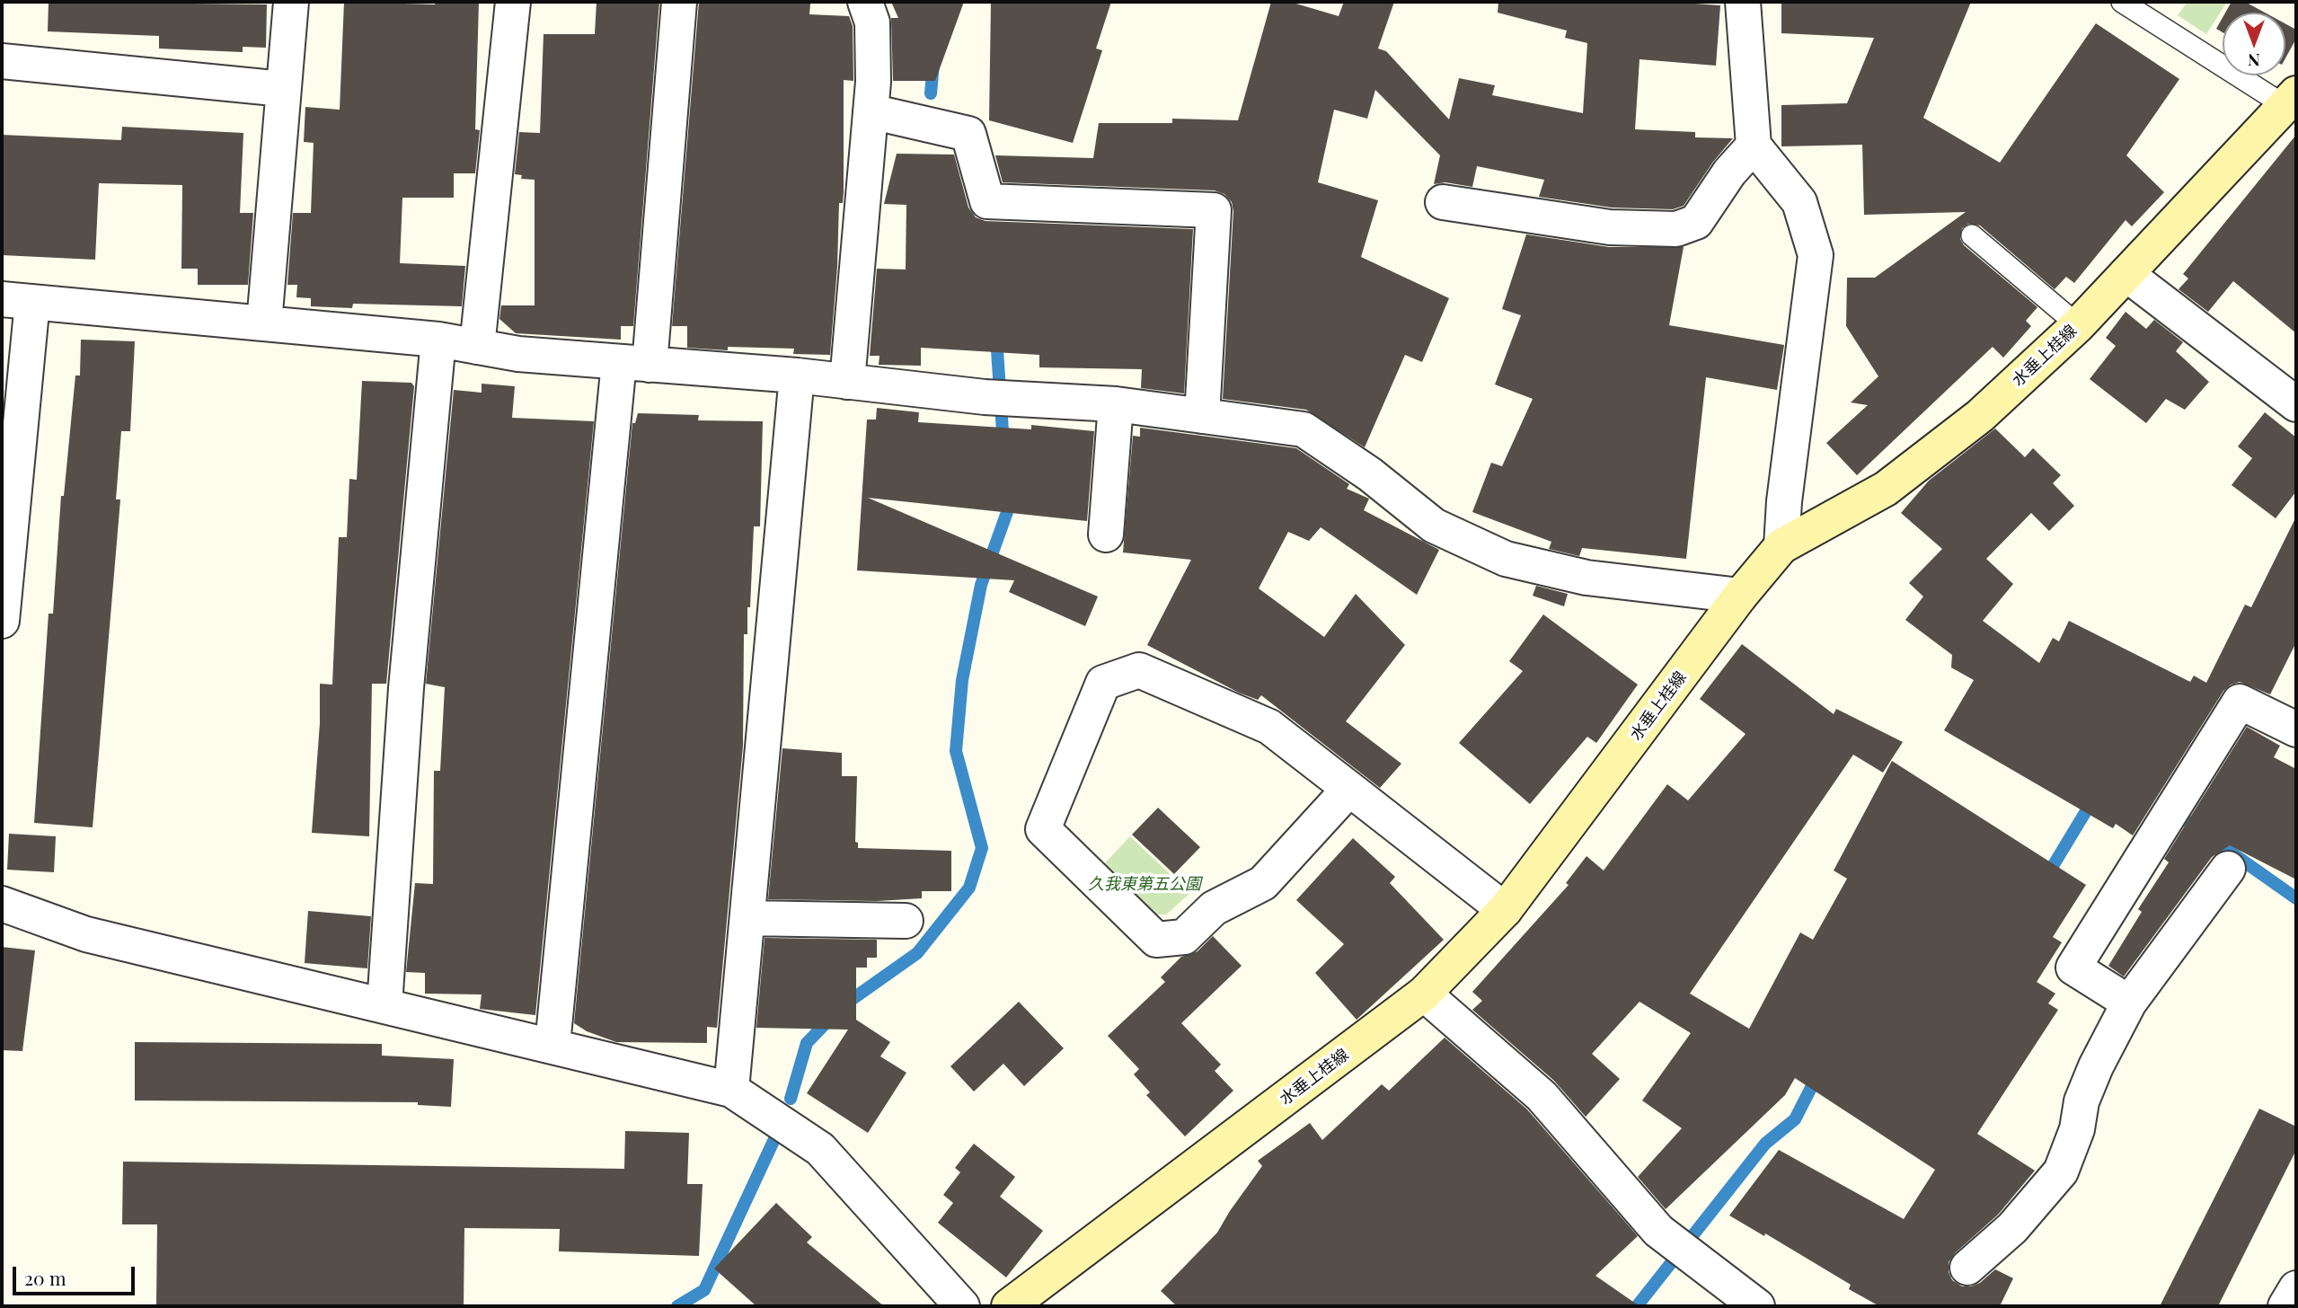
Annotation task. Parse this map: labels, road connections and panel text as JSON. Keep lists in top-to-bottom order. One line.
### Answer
{"streets":{"main road":["水垂上桂線"]},"parks":["久我東第五公園"],"scale_bar":"20 m","north":"bottom"}
